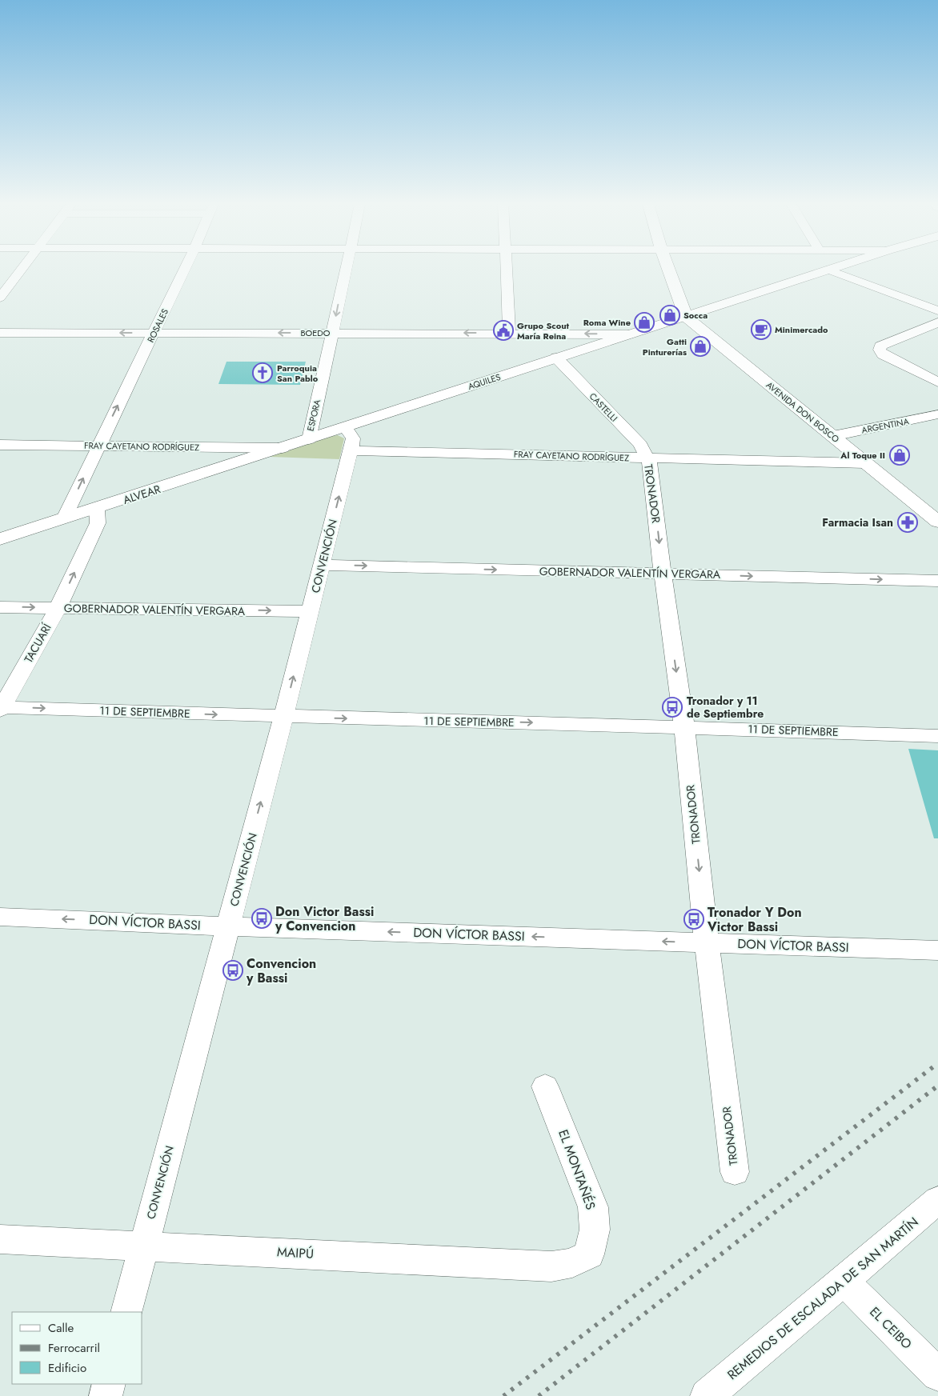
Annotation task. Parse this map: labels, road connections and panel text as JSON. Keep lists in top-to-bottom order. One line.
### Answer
{"streets":{"street":["ROSALES","BOEDO","AQUILES","CASTELLI","AVENIDA DON BOSCO","ESPORA","ARGENTINA","FRAY CAYETANO RODRÍGUEZ","TRONADOR","ALVEAR","CONVENCIÓN","GOBERNADOR VALENTÍN VERGARA","TACUARÍ","11 DE SEPTIEMBRE","DON VÍCTOR BASSI","EL MONTAÑÉS","MAIPÚ","REMEDIOS DE ESCALADA DE SAN MARTÍN","EL CEIBO"]},"crossings":[["ROSALES","BOEDO"],["ROSALES","FRAY CAYETANO RODRÍGUEZ"],["BOEDO","AQUILES"],["BOEDO","ESPORA"],["AQUILES","CASTELLI"],["AQUILES","AVENIDA DON BOSCO"],["AQUILES","ESPORA"],["AQUILES","FRAY CAYETANO RODRÍGUEZ"],["AQUILES","ALVEAR"],["AQUILES","CONVENCIÓN"],["CASTELLI","FRAY CAYETANO RODRÍGUEZ"],["CASTELLI","TRONADOR"],["AVENIDA DON BOSCO","ARGENTINA"],["AVENIDA DON BOSCO","FRAY CAYETANO RODRÍGUEZ"],["FRAY CAYETANO RODRÍGUEZ","TRONADOR"],["FRAY CAYETANO RODRÍGUEZ","ALVEAR"],["FRAY CAYETANO RODRÍGUEZ","CONVENCIÓN"],["TRONADOR","GOBERNADOR VALENTÍN VERGARA"],["TRONADOR","11 DE SEPTIEMBRE"],["TRONADOR","DON VÍCTOR BASSI"],["ALVEAR","TACUARÍ"],["CONVENCIÓN","GOBERNADOR VALENTÍN VERGARA"],["CONVENCIÓN","11 DE SEPTIEMBRE"],["CONVENCIÓN","DON VÍCTOR BASSI"],["CONVENCIÓN","MAIPÚ"],["GOBERNADOR VALENTÍN VERGARA","TACUARÍ"],["TACUARÍ","11 DE SEPTIEMBRE"],["EL MONTAÑÉS","MAIPÚ"],["REMEDIOS DE ESCALADA DE SAN MARTÍN","EL CEIBO"]],"one_way":["ROSALES","BOEDO","TRONADOR","CONVENCIÓN","GOBERNADOR VALENTÍN VERGARA","TACUARÍ","11 DE SEPTIEMBRE","DON VÍCTOR BASSI"],"places":{"shop":["Socca","Roma Wine","Gatti Pinturerías","Al Toque II"],"cafe":["Minimercado"],"public building":["Grupo Scout María Reina"],"church":["Parroquia San Pablo"],"pharmacy":["Farmacia Isan"],"bus stop":["Tronador y 11 de Septiembre","Don Victor Bassi y Convencion","Tronador Y Don Victor Bassi","Convencion y Bassi"]},"legend":["Calle","Ferrocarril","Edificio"]}
